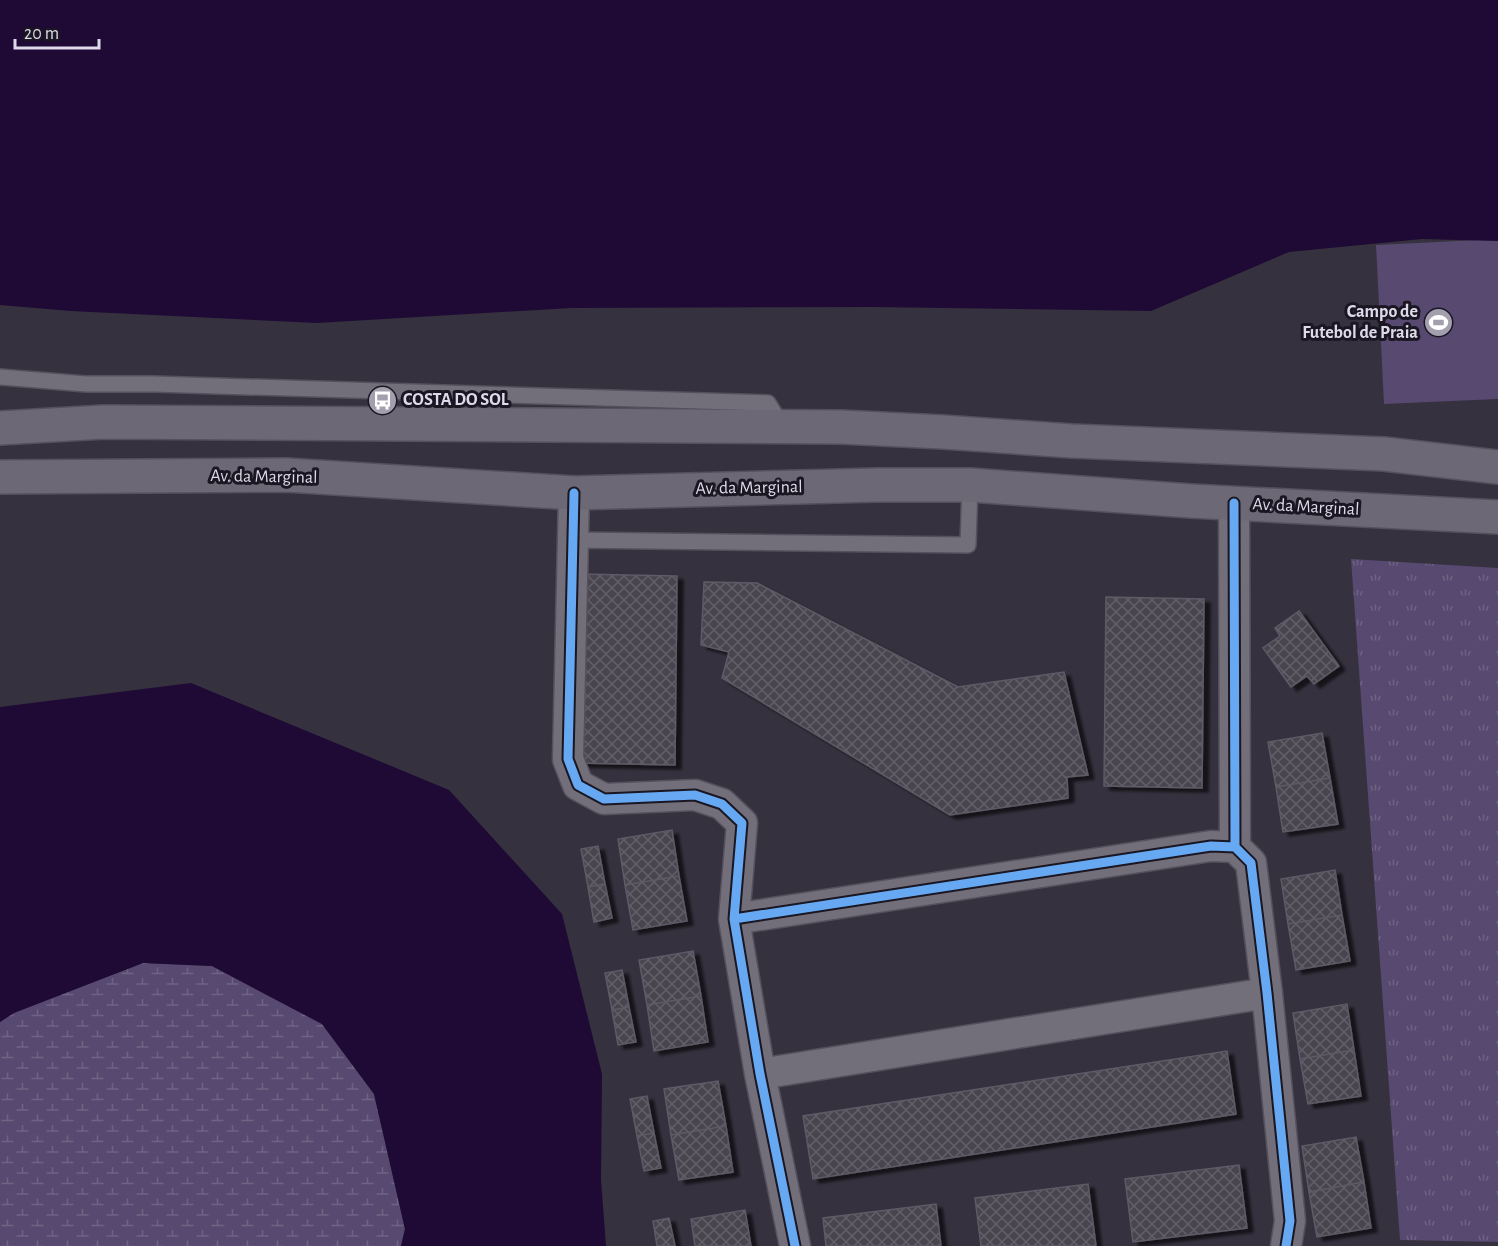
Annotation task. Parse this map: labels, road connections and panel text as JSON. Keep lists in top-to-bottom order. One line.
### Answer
{"streets":{"main road":["Av. da Marginal"]},"places":{"sports":["Campo de Futebol de Praia"],"bus stop":["COSTA DO SOL"]},"scale_bar":"20 m"}
